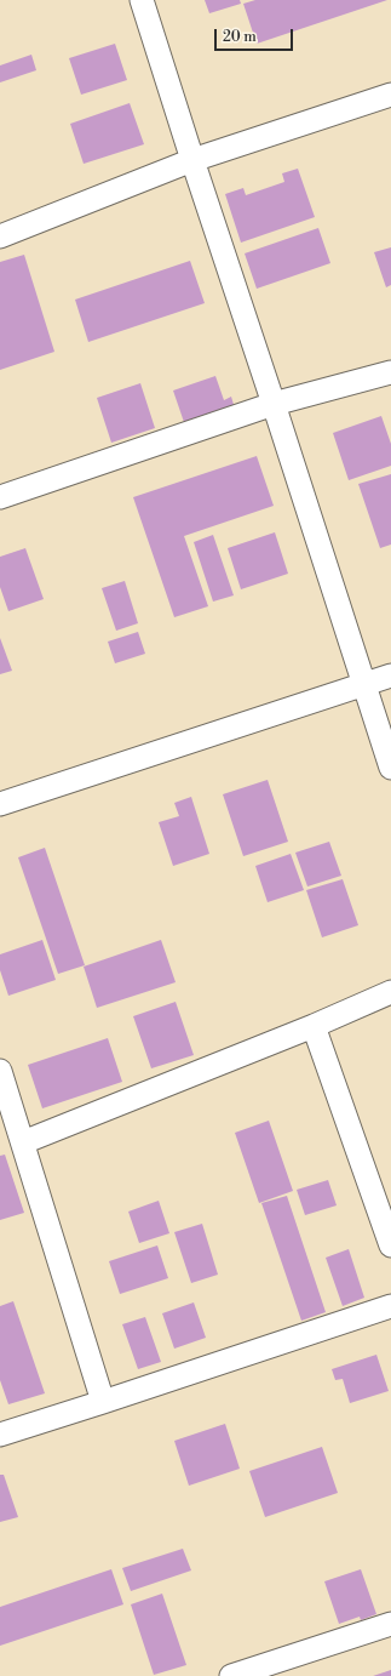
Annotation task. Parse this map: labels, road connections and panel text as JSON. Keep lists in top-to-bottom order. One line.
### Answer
{"scale_bar":"20 m"}
